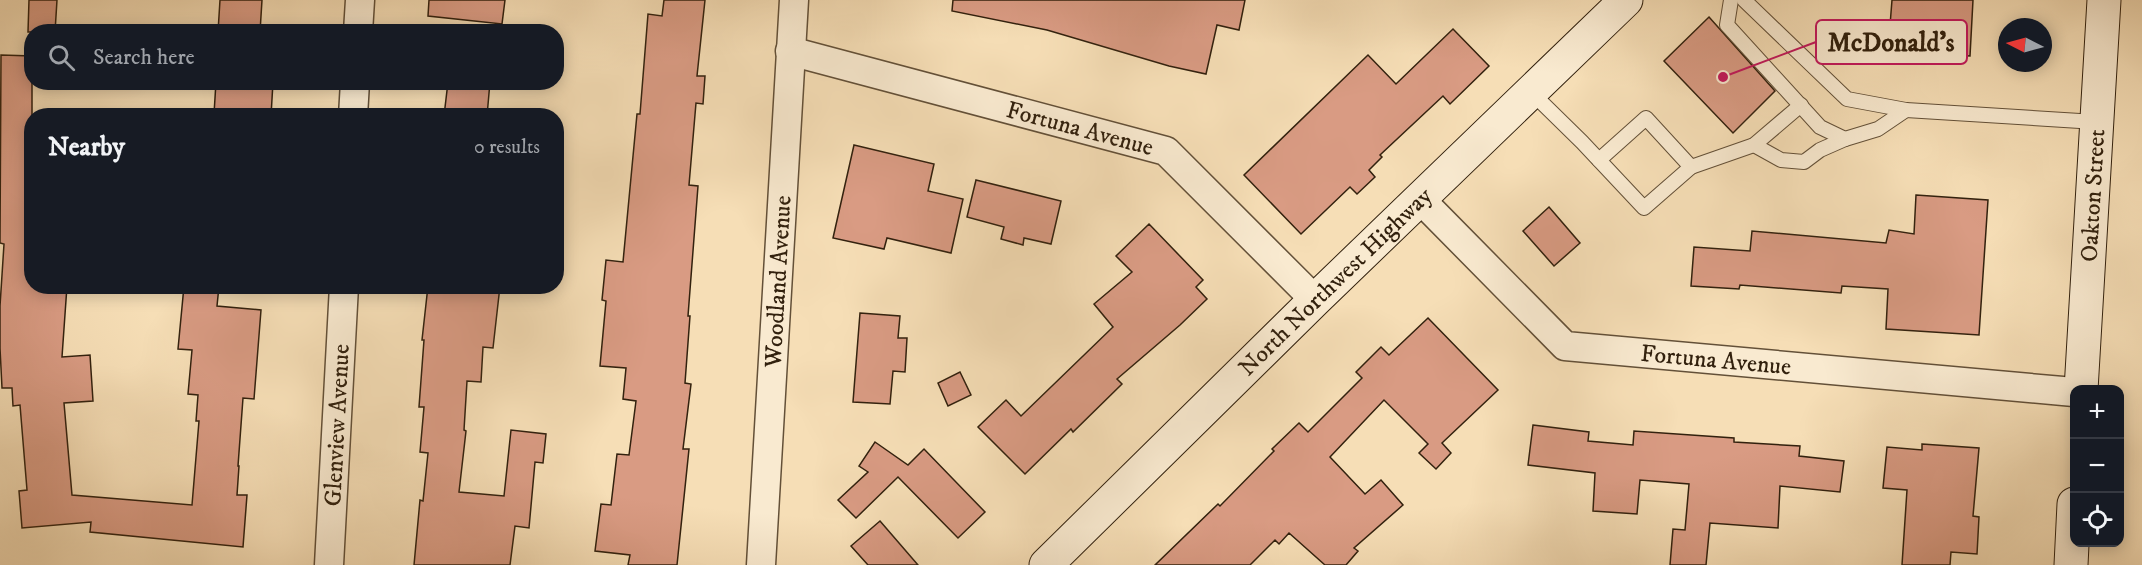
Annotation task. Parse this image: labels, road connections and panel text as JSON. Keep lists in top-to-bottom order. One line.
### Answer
{"streets":{"main road":["Oakton Street","North Northwest Highway"],"street":["Fortuna Avenue","Woodland Avenue","Glenview Avenue"]},"crossings":[["Fortuna Avenue","Woodland Avenue"],["Fortuna Avenue","North Northwest Highway"]],"places":["McDonald's"],"north":"left","page":{"search":"Search here","heading":["Nearby","0 results"],"map_buttons":["+","−"]}}
